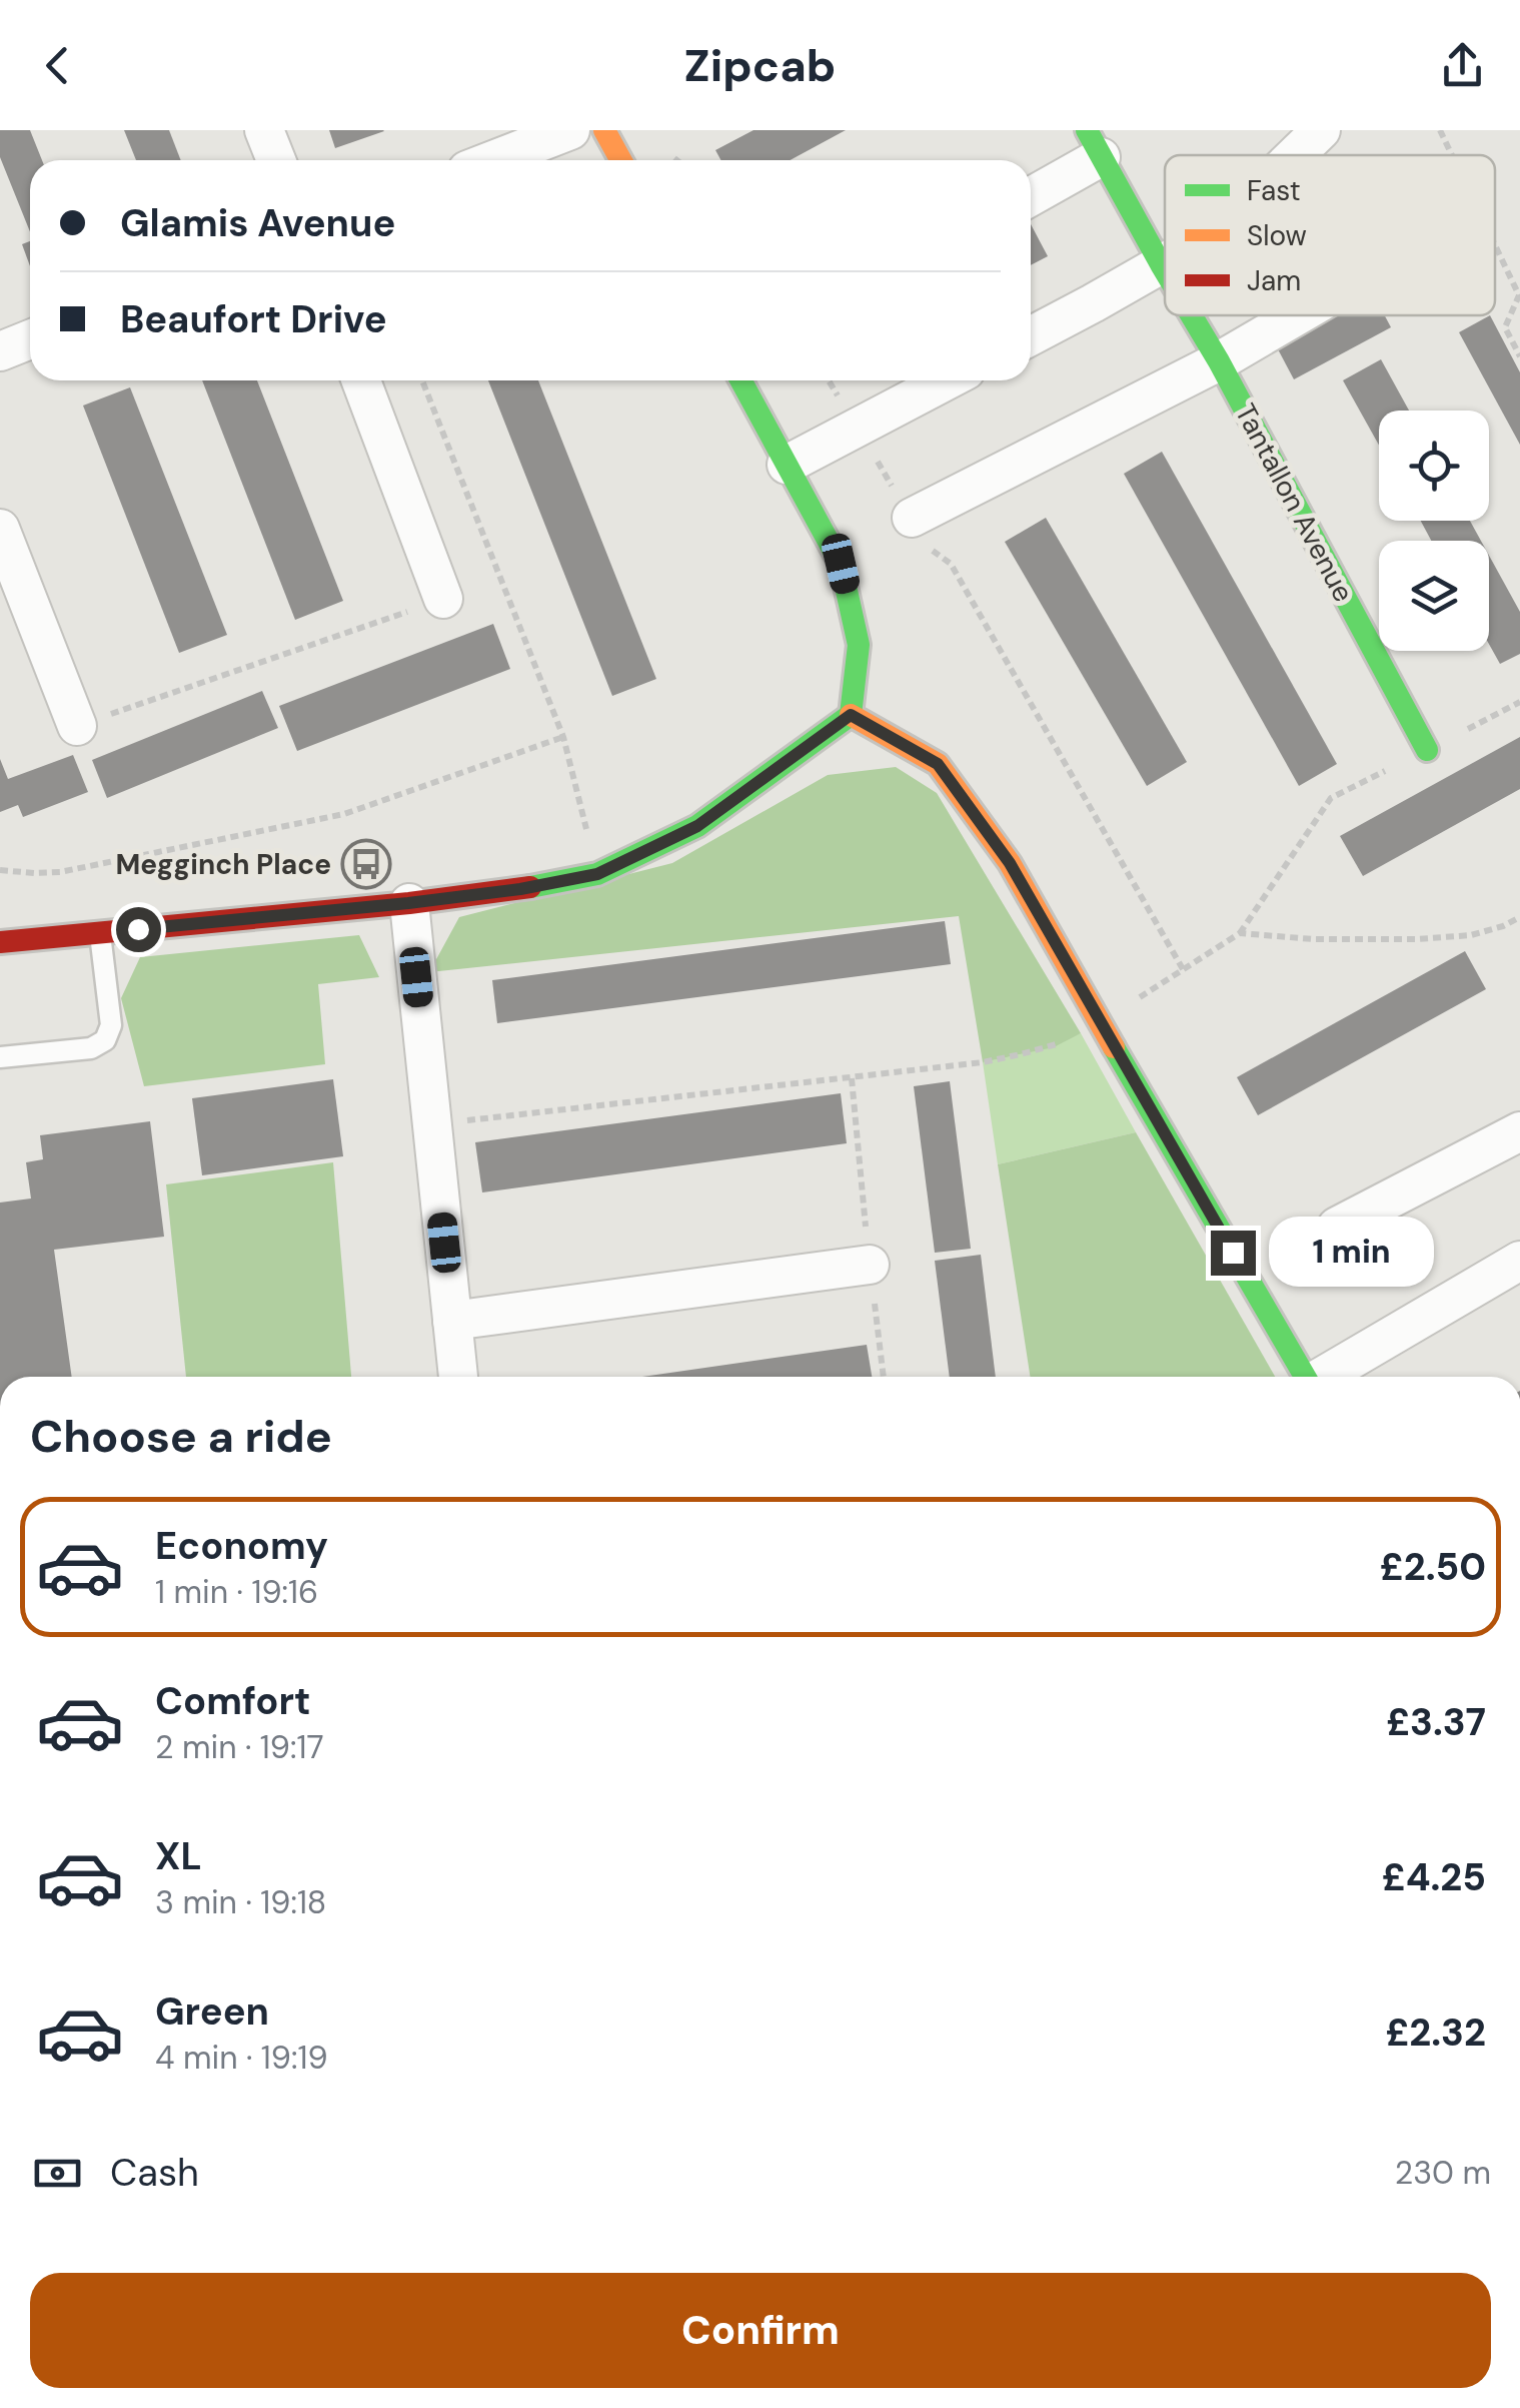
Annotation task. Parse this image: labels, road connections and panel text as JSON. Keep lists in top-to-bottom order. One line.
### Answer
{"streets":{"street":["Tantallon Avenue"]},"places":{"bus stop":["Megginch Place"]},"legend":["Fast","Slow","Jam"],"page":{"header":"Zipcab","banner":["Glamis Avenue","Beaufort Drive"],"bubble":"1 min","heading":"Choose a ride","list":[{"name":"Economy","note":"1 min · 19:16","value":"£2.50"},{"name":"Comfort","note":"2 min · 19:17","value":"£3.37"},{"name":"XL","note":"3 min · 19:18","value":"£4.25"},{"name":"Green","note":"4 min · 19:19","value":"£2.32"}],"pay":["Cash","230 m"],"buttons":"Confirm"}}
